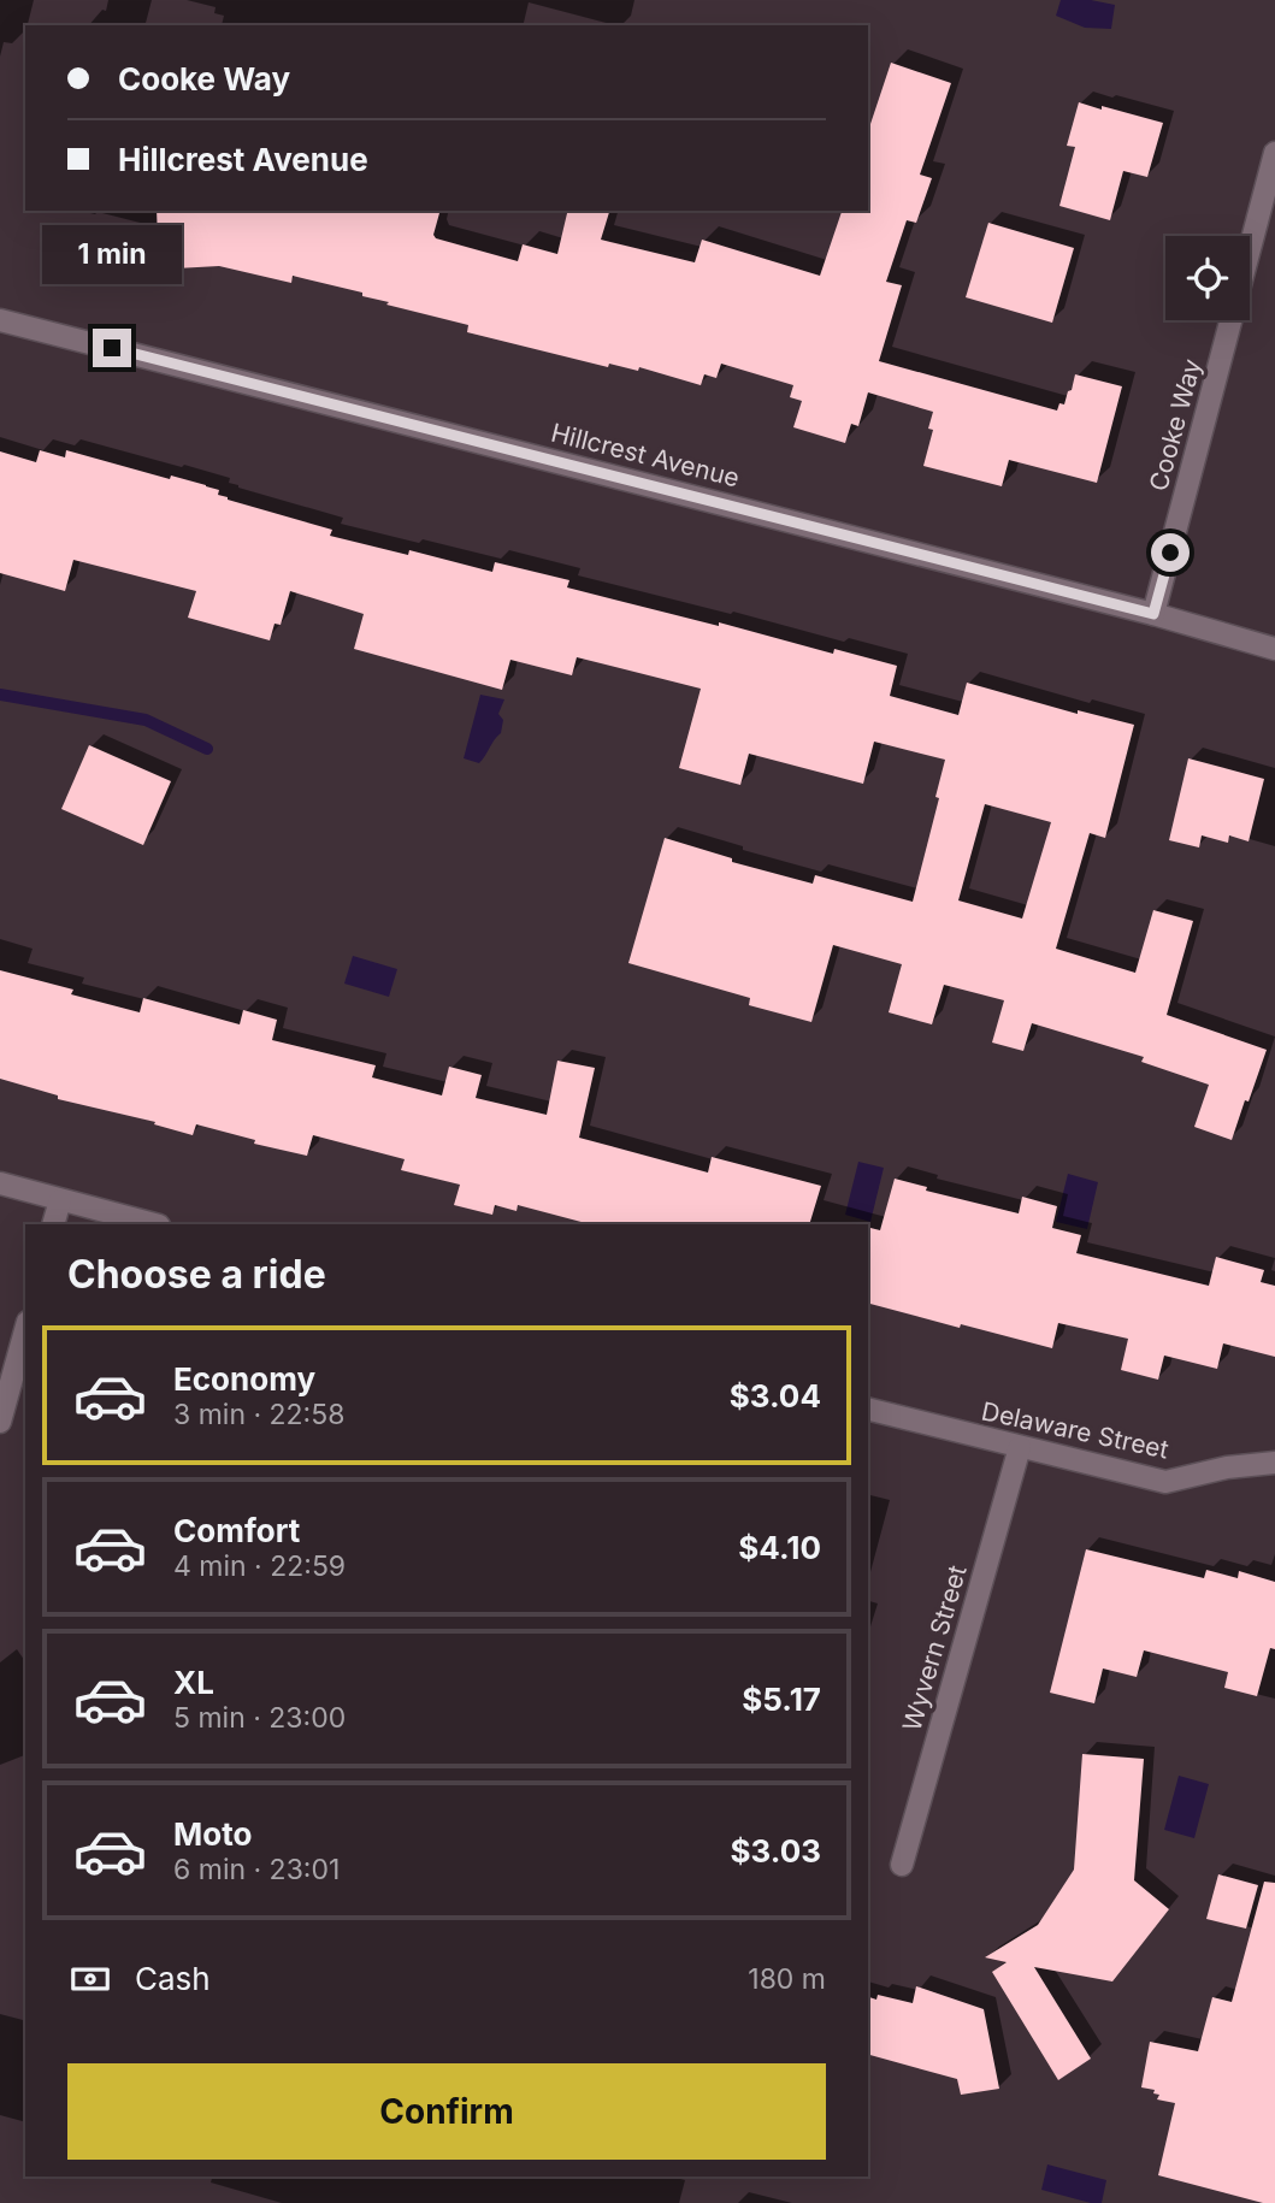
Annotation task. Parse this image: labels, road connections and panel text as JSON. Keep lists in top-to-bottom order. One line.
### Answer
{"streets":{"street":["Cooke Way","Hillcrest Avenue","Delaware Street","Wyvern Street"]},"crossings":[["Cooke Way","Hillcrest Avenue"],["Delaware Street","Wyvern Street"]],"page":{"banner":["Cooke Way","Hillcrest Avenue"],"bubble":"1 min","heading":"Choose a ride","list":[{"name":"Economy","note":"3 min · 22:58","value":"$3.04"},{"name":"Comfort","note":"4 min · 22:59","value":"$4.10"},{"name":"XL","note":"5 min · 23:00","value":"$5.17"},{"name":"Moto","note":"6 min · 23:01","value":"$3.03"}],"pay":["Cash","180 m"],"buttons":"Confirm"}}
